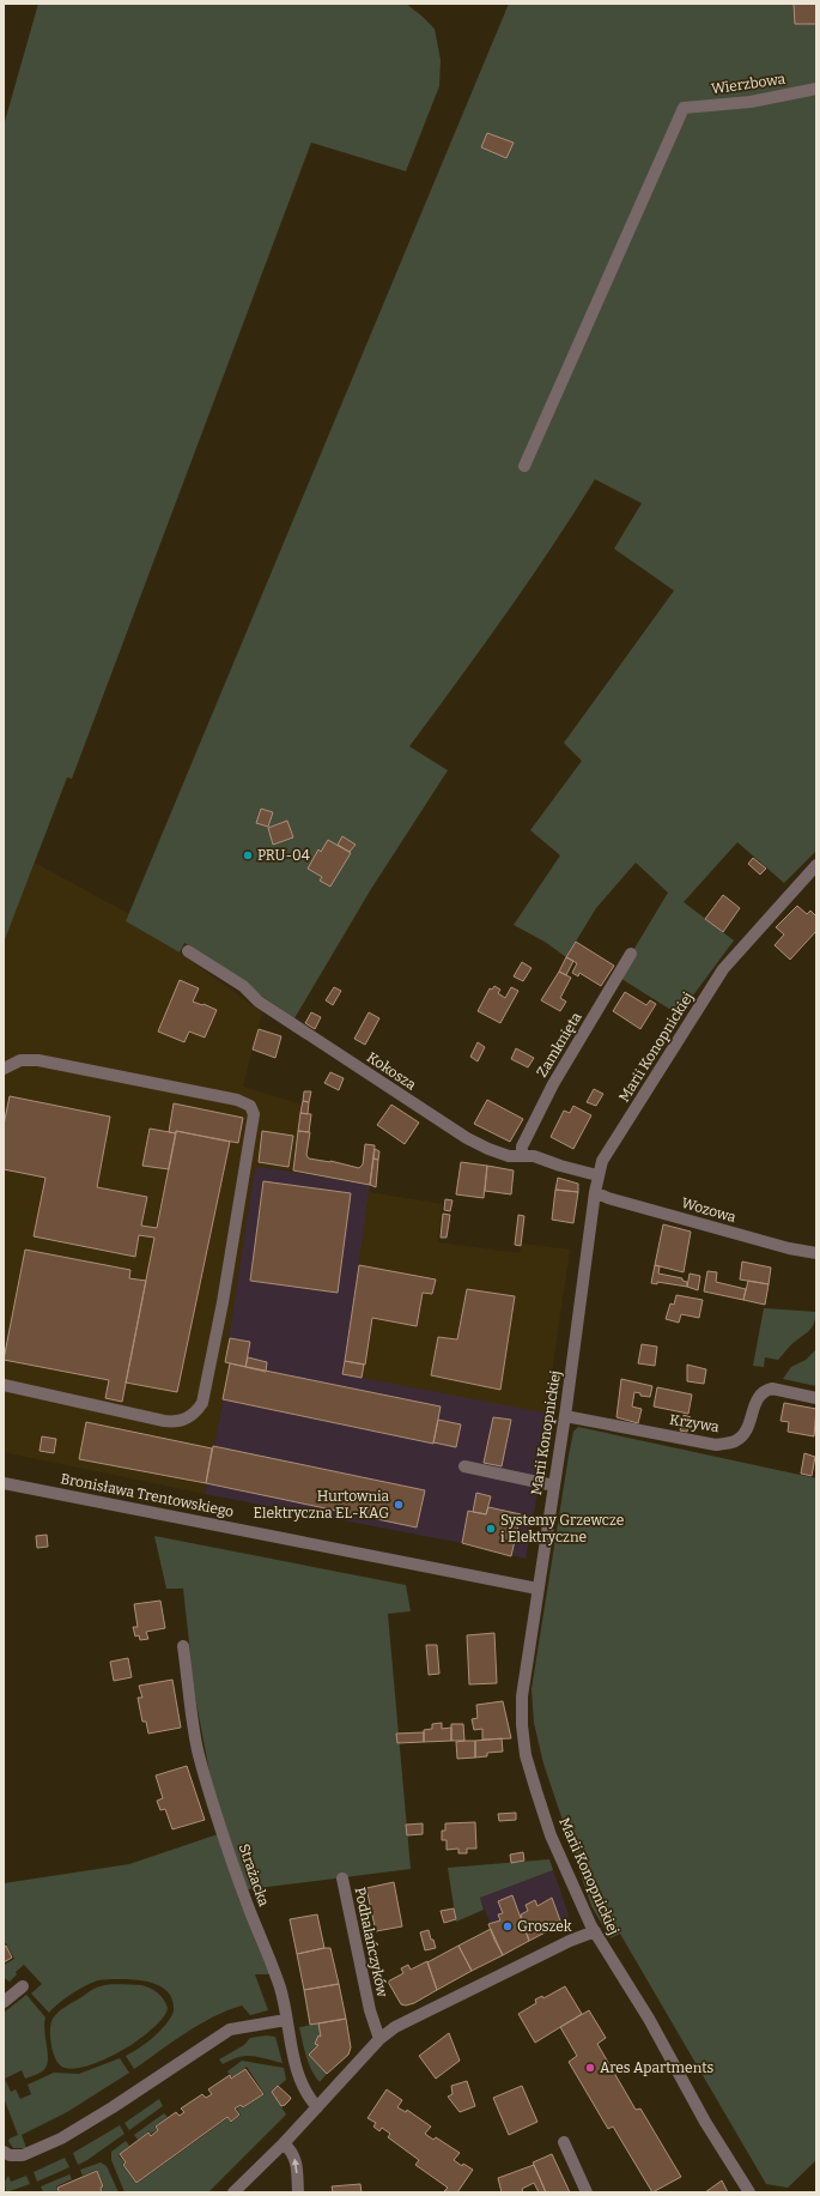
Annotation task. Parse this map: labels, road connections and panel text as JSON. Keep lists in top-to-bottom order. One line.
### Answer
{"streets":{"street":["Wierzbowa","Zamknięta","Marii Konopnickiej","Kokosza","Wozowa","Krzywa","Bronisława Trentowskiego","Strażacka","Podhalańczyków"]},"crossings":[["Zamknięta","Kokosza"],["Marii Konopnickiej","Kokosza"],["Marii Konopnickiej","Wozowa"],["Marii Konopnickiej","Krzywa"],["Marii Konopnickiej","Bronisława Trentowskiego"]],"places":["PRU-04","Hurtownia Elektryczna EL-KAG","Systemy Grzewcze i Elektryczne","Groszek","Ares Apartments"]}
